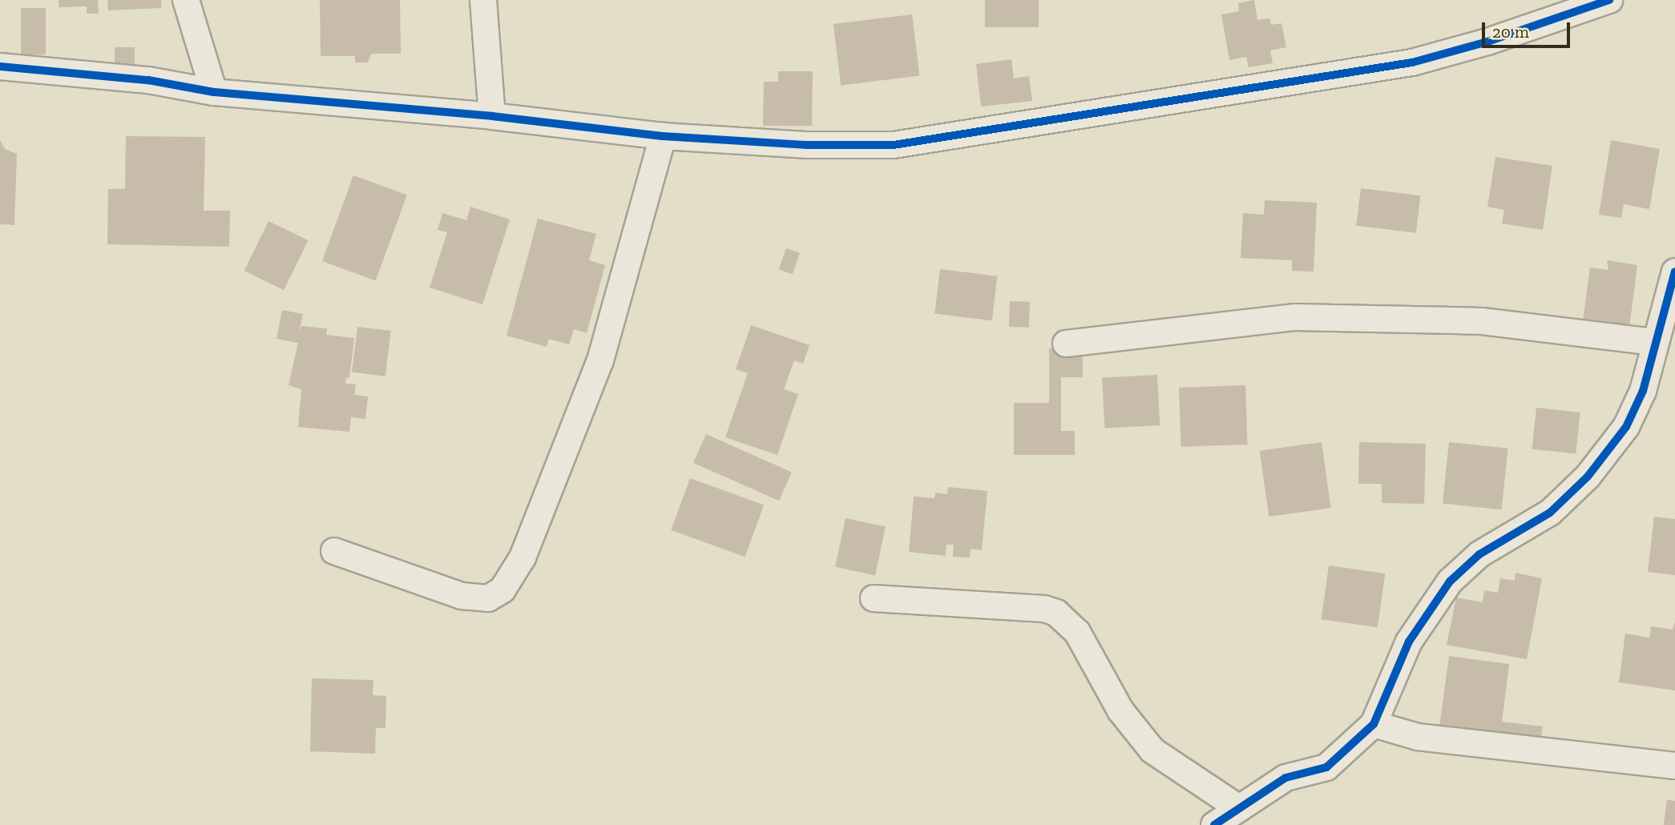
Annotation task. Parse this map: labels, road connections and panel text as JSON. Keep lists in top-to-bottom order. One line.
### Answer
{"scale_bar":"20 m"}
